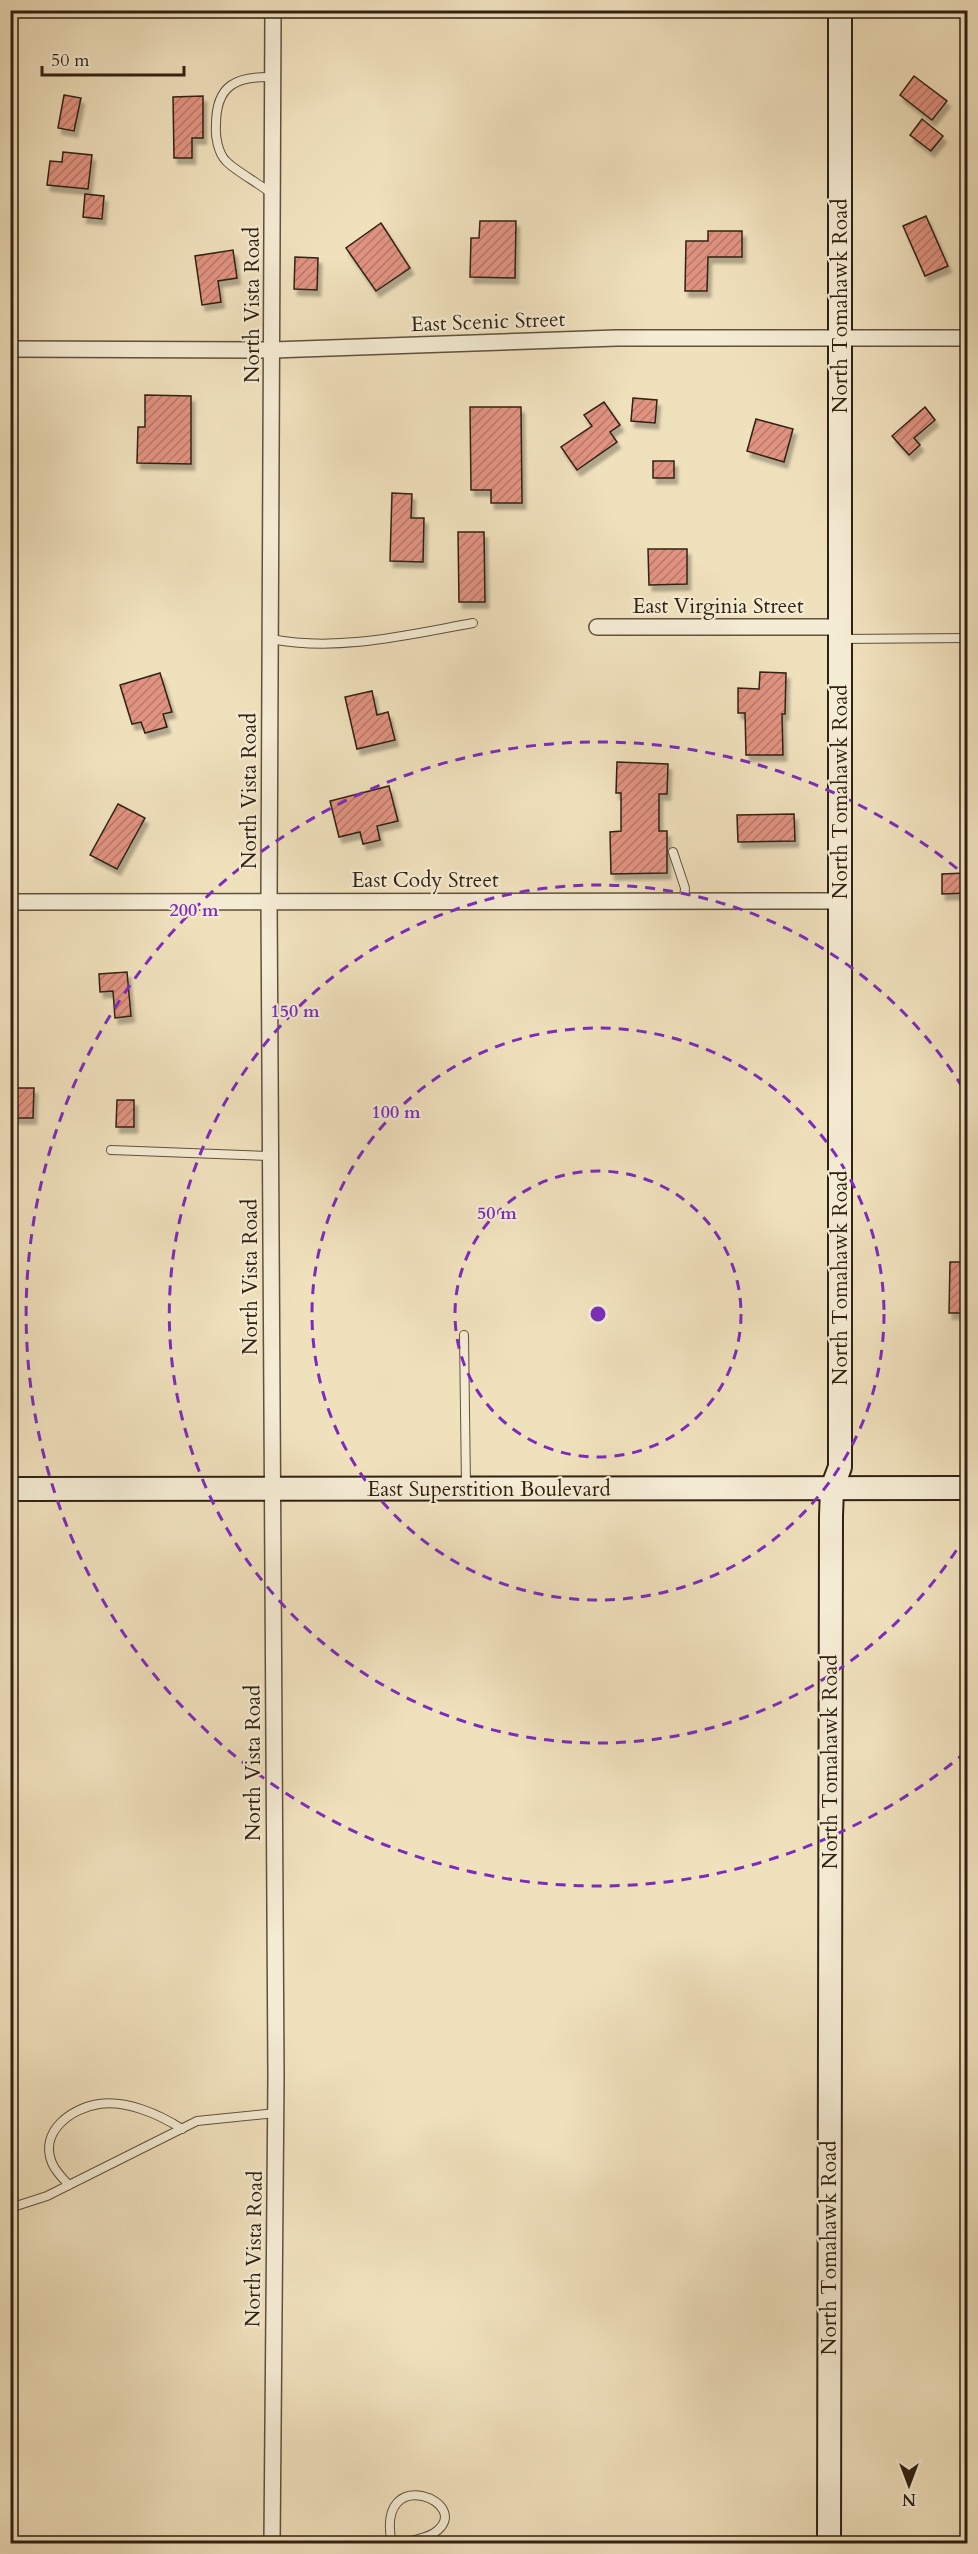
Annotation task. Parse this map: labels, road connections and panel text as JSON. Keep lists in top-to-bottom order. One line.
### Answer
{"streets":{"street":["North Vista Road","North Tomahawk Road","East Scenic Street","East Virginia Street","East Cody Street","East Superstition Boulevard"]},"crossings":[["North Vista Road","East Scenic Street"],["North Vista Road","East Cody Street"],["North Vista Road","East Superstition Boulevard"],["North Tomahawk Road","East Scenic Street"],["North Tomahawk Road","East Virginia Street"],["North Tomahawk Road","East Cody Street"],["North Tomahawk Road","East Superstition Boulevard"]],"scale_bar":"50 m","north":"bottom","rings":["200 m","150 m","100 m","50 m"]}
